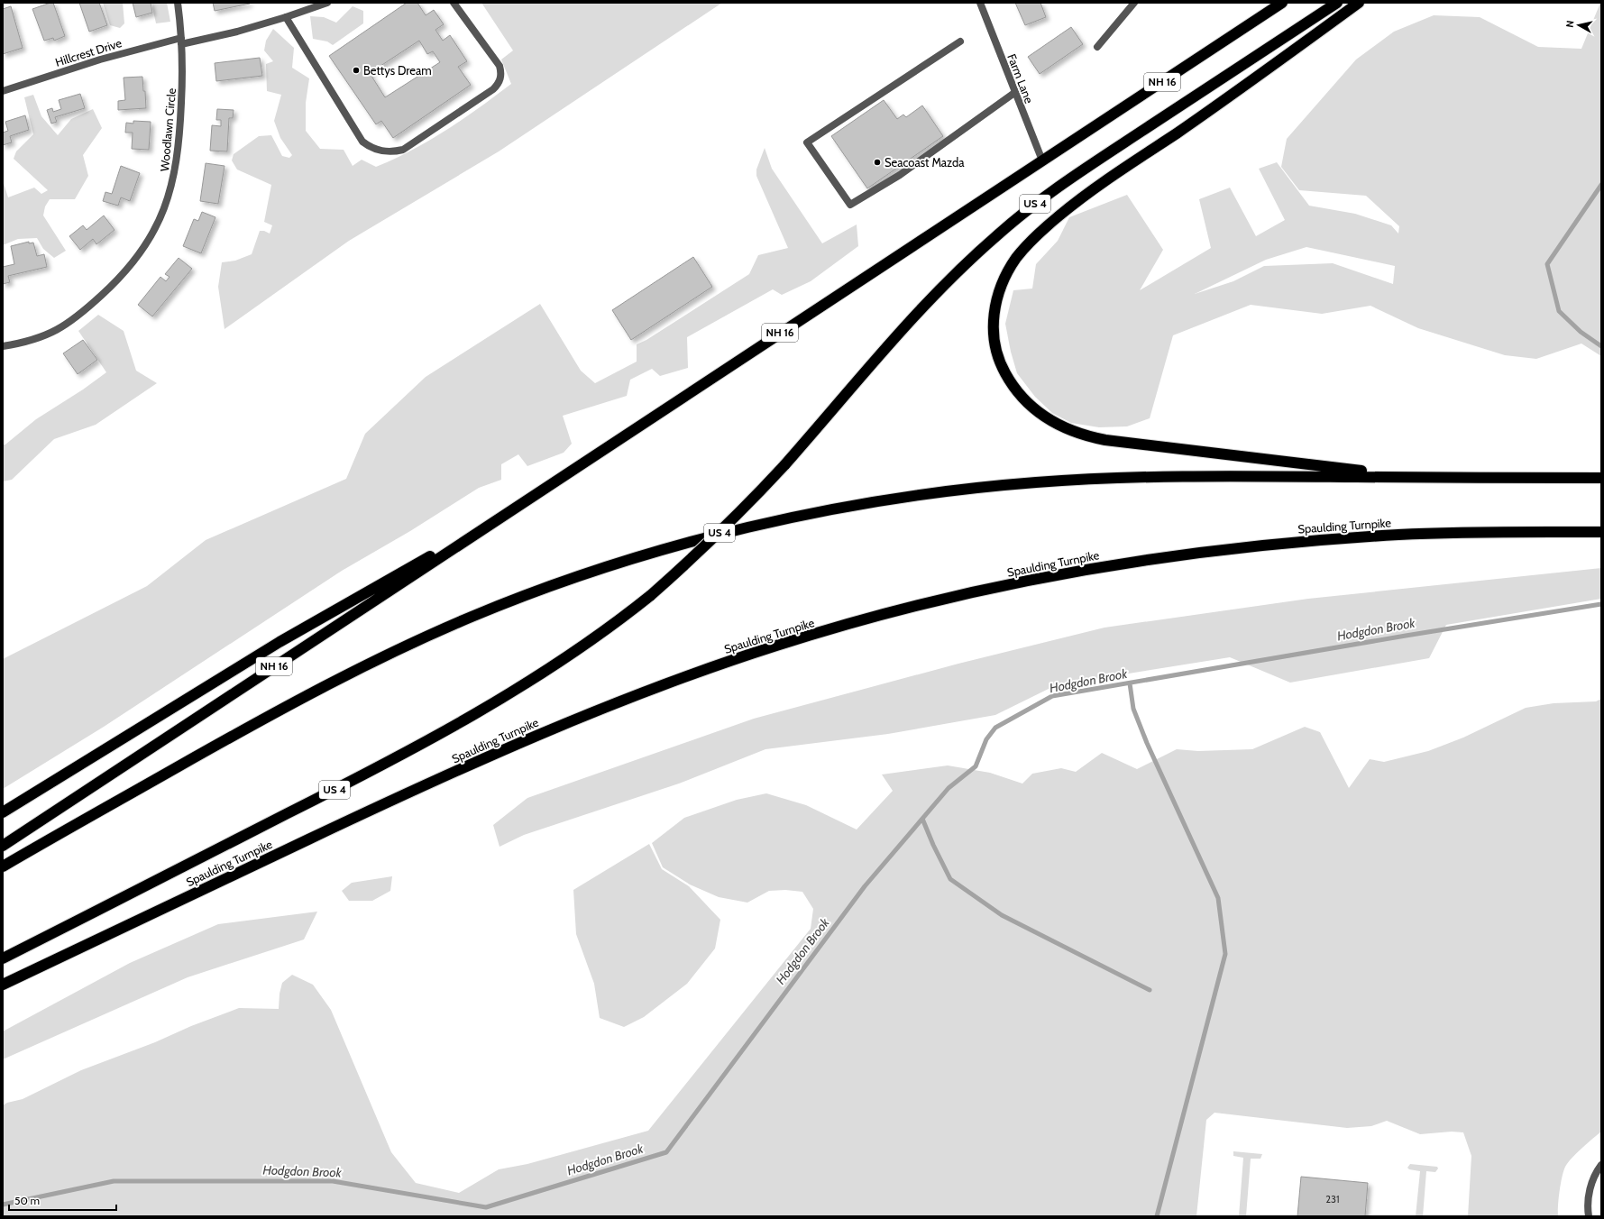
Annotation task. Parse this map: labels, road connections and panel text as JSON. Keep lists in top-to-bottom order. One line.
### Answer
{"streets":{"highway":["NH 16","US 4","Spaulding Turnpike"],"street":["Hillcrest Drive","Farm Lane","Woodlawn Circle"]},"crossings":[["Hillcrest Drive","Woodlawn Circle"],["Farm Lane","NH 16"]],"water":["Hodgdon Brook"],"places":["Bettys Dream","Seacoast Mazda"],"house_numbers":["231"],"scale_bar":"50 m","north":"left"}
